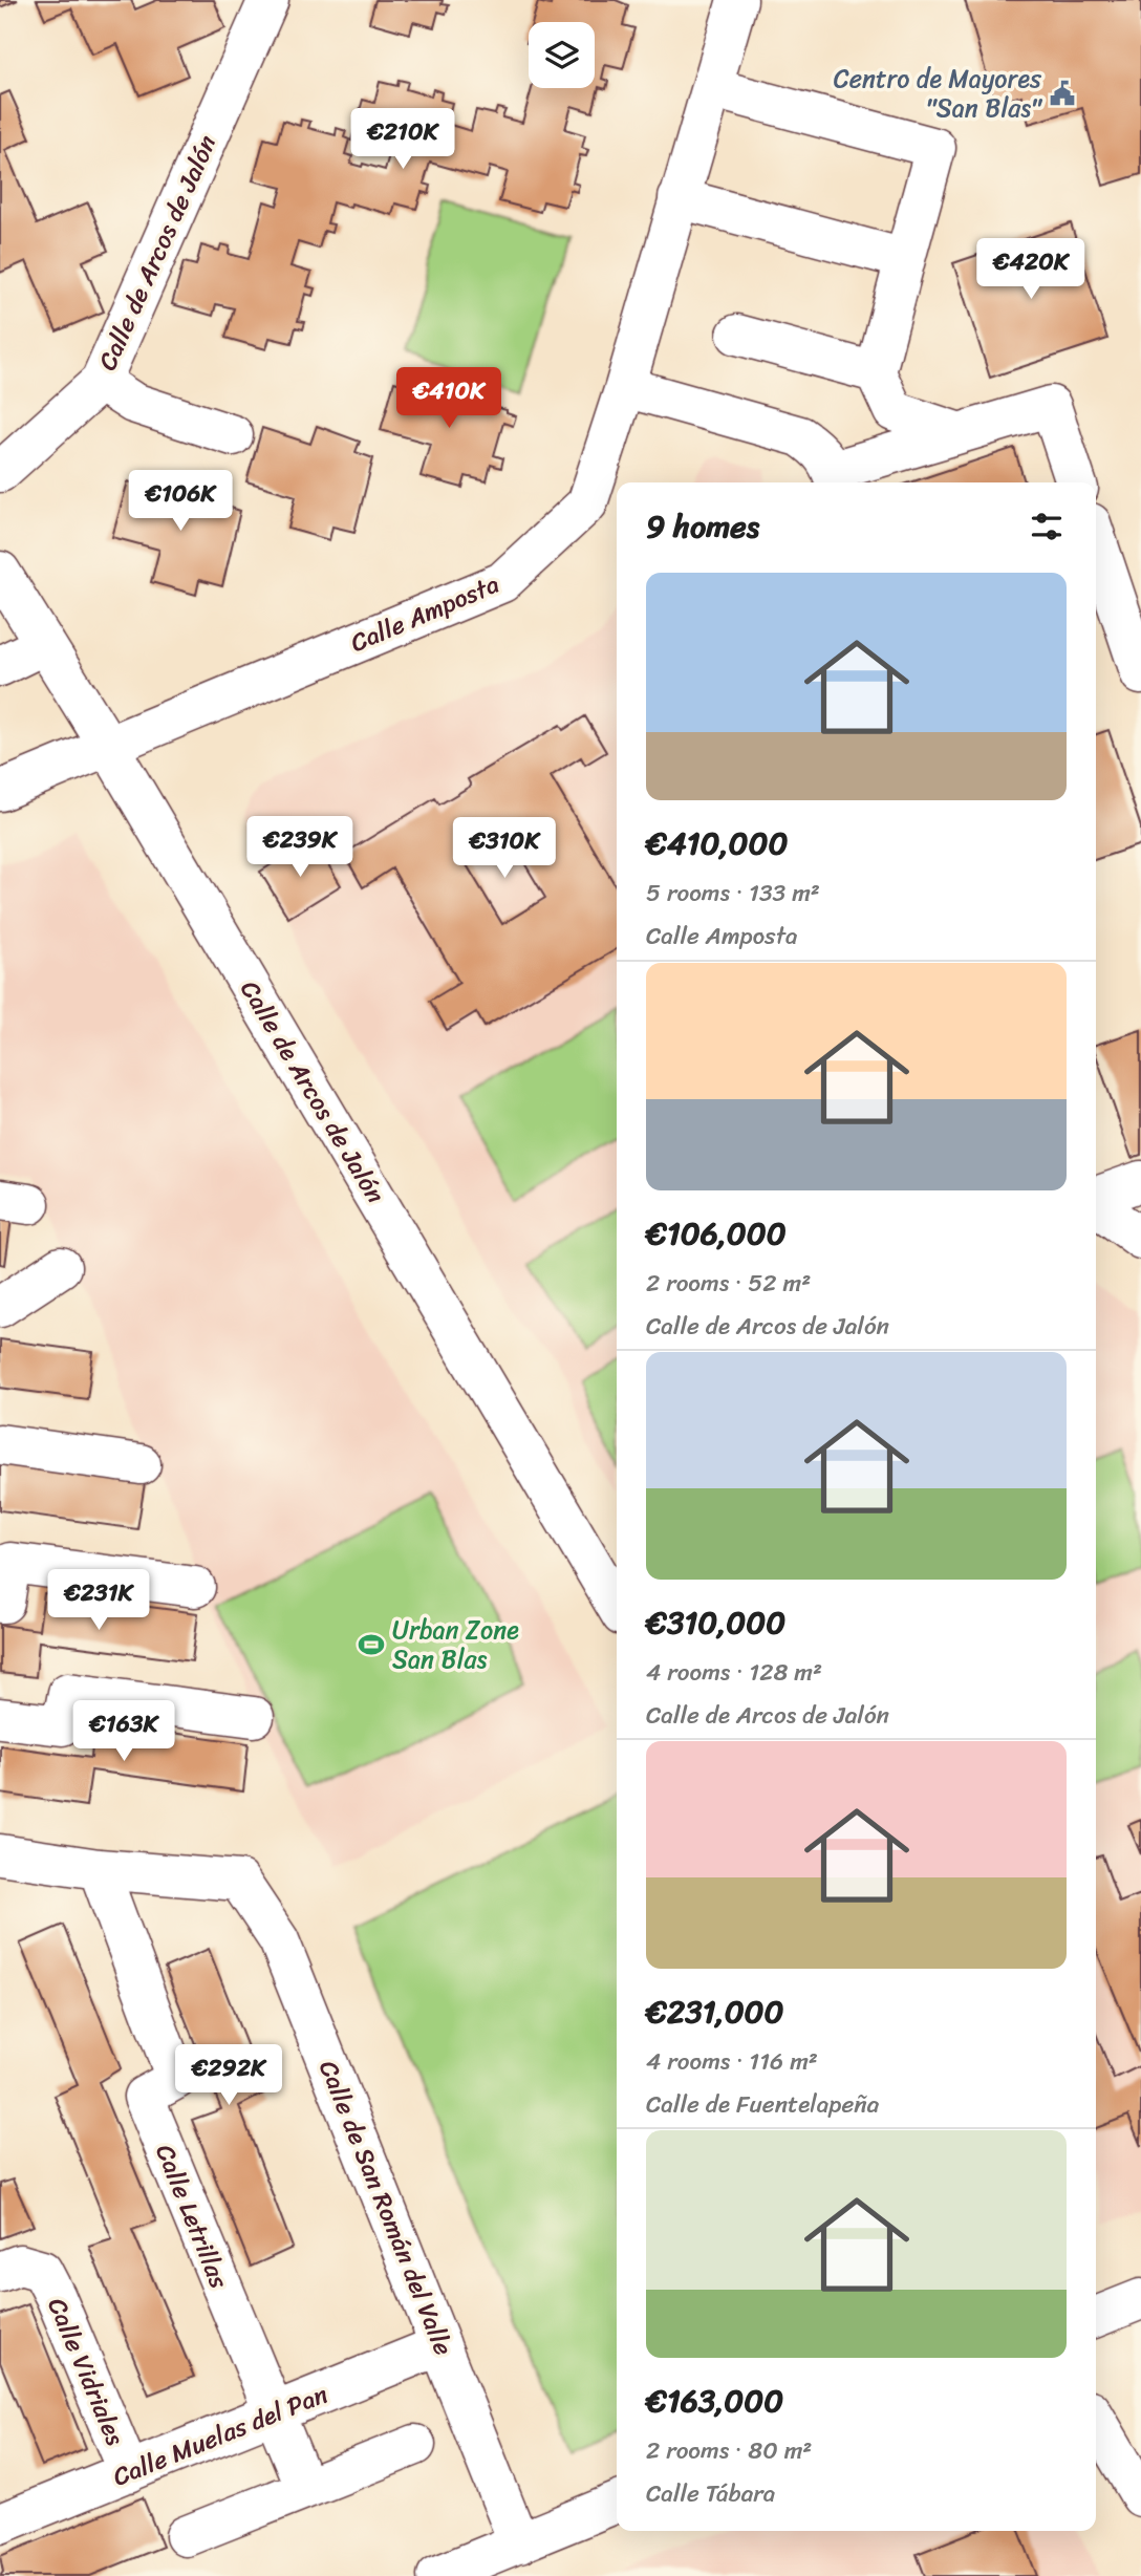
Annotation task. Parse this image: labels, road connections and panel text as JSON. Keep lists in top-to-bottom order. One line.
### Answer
{"streets":{"street":["Calle de Arcos de Jalón","Calle Amposta","Calle de San Román del Valle","Calle Letrillas","Calle Vidriales","Calle Muelas del Pan"]},"crossings":[["Calle de Arcos de Jalón","Calle Amposta"],["Calle de San Román del Valle","Calle Letrillas"],["Calle de San Román del Valle","Calle Muelas del Pan"],["Calle Letrillas","Calle Muelas del Pan"],["Calle Vidriales","Calle Muelas del Pan"]],"places":{"public building":["Centro de Mayores \"San Blas\""],"sports":["Urban Zone San Blas"]},"page":{"price":["€210K","€420K","€410K","€106K","€239K","€310K","€231K","€163K","€292K"],"heading":"9 homes","list":[{"name":"€410,000","note":"5 rooms · 133 m² · Calle Amposta"},{"name":"€106,000","note":"2 rooms · 52 m² · Calle de Arcos de Jalón"},{"name":"€310,000","note":"4 rooms · 128 m² · Calle de Arcos de Jalón"},{"name":"€231,000","note":"4 rooms · 116 m² · Calle de Fuentelapeña"},{"name":"€163,000","note":"2 rooms · 80 m² · Calle Tábara"}]}}
